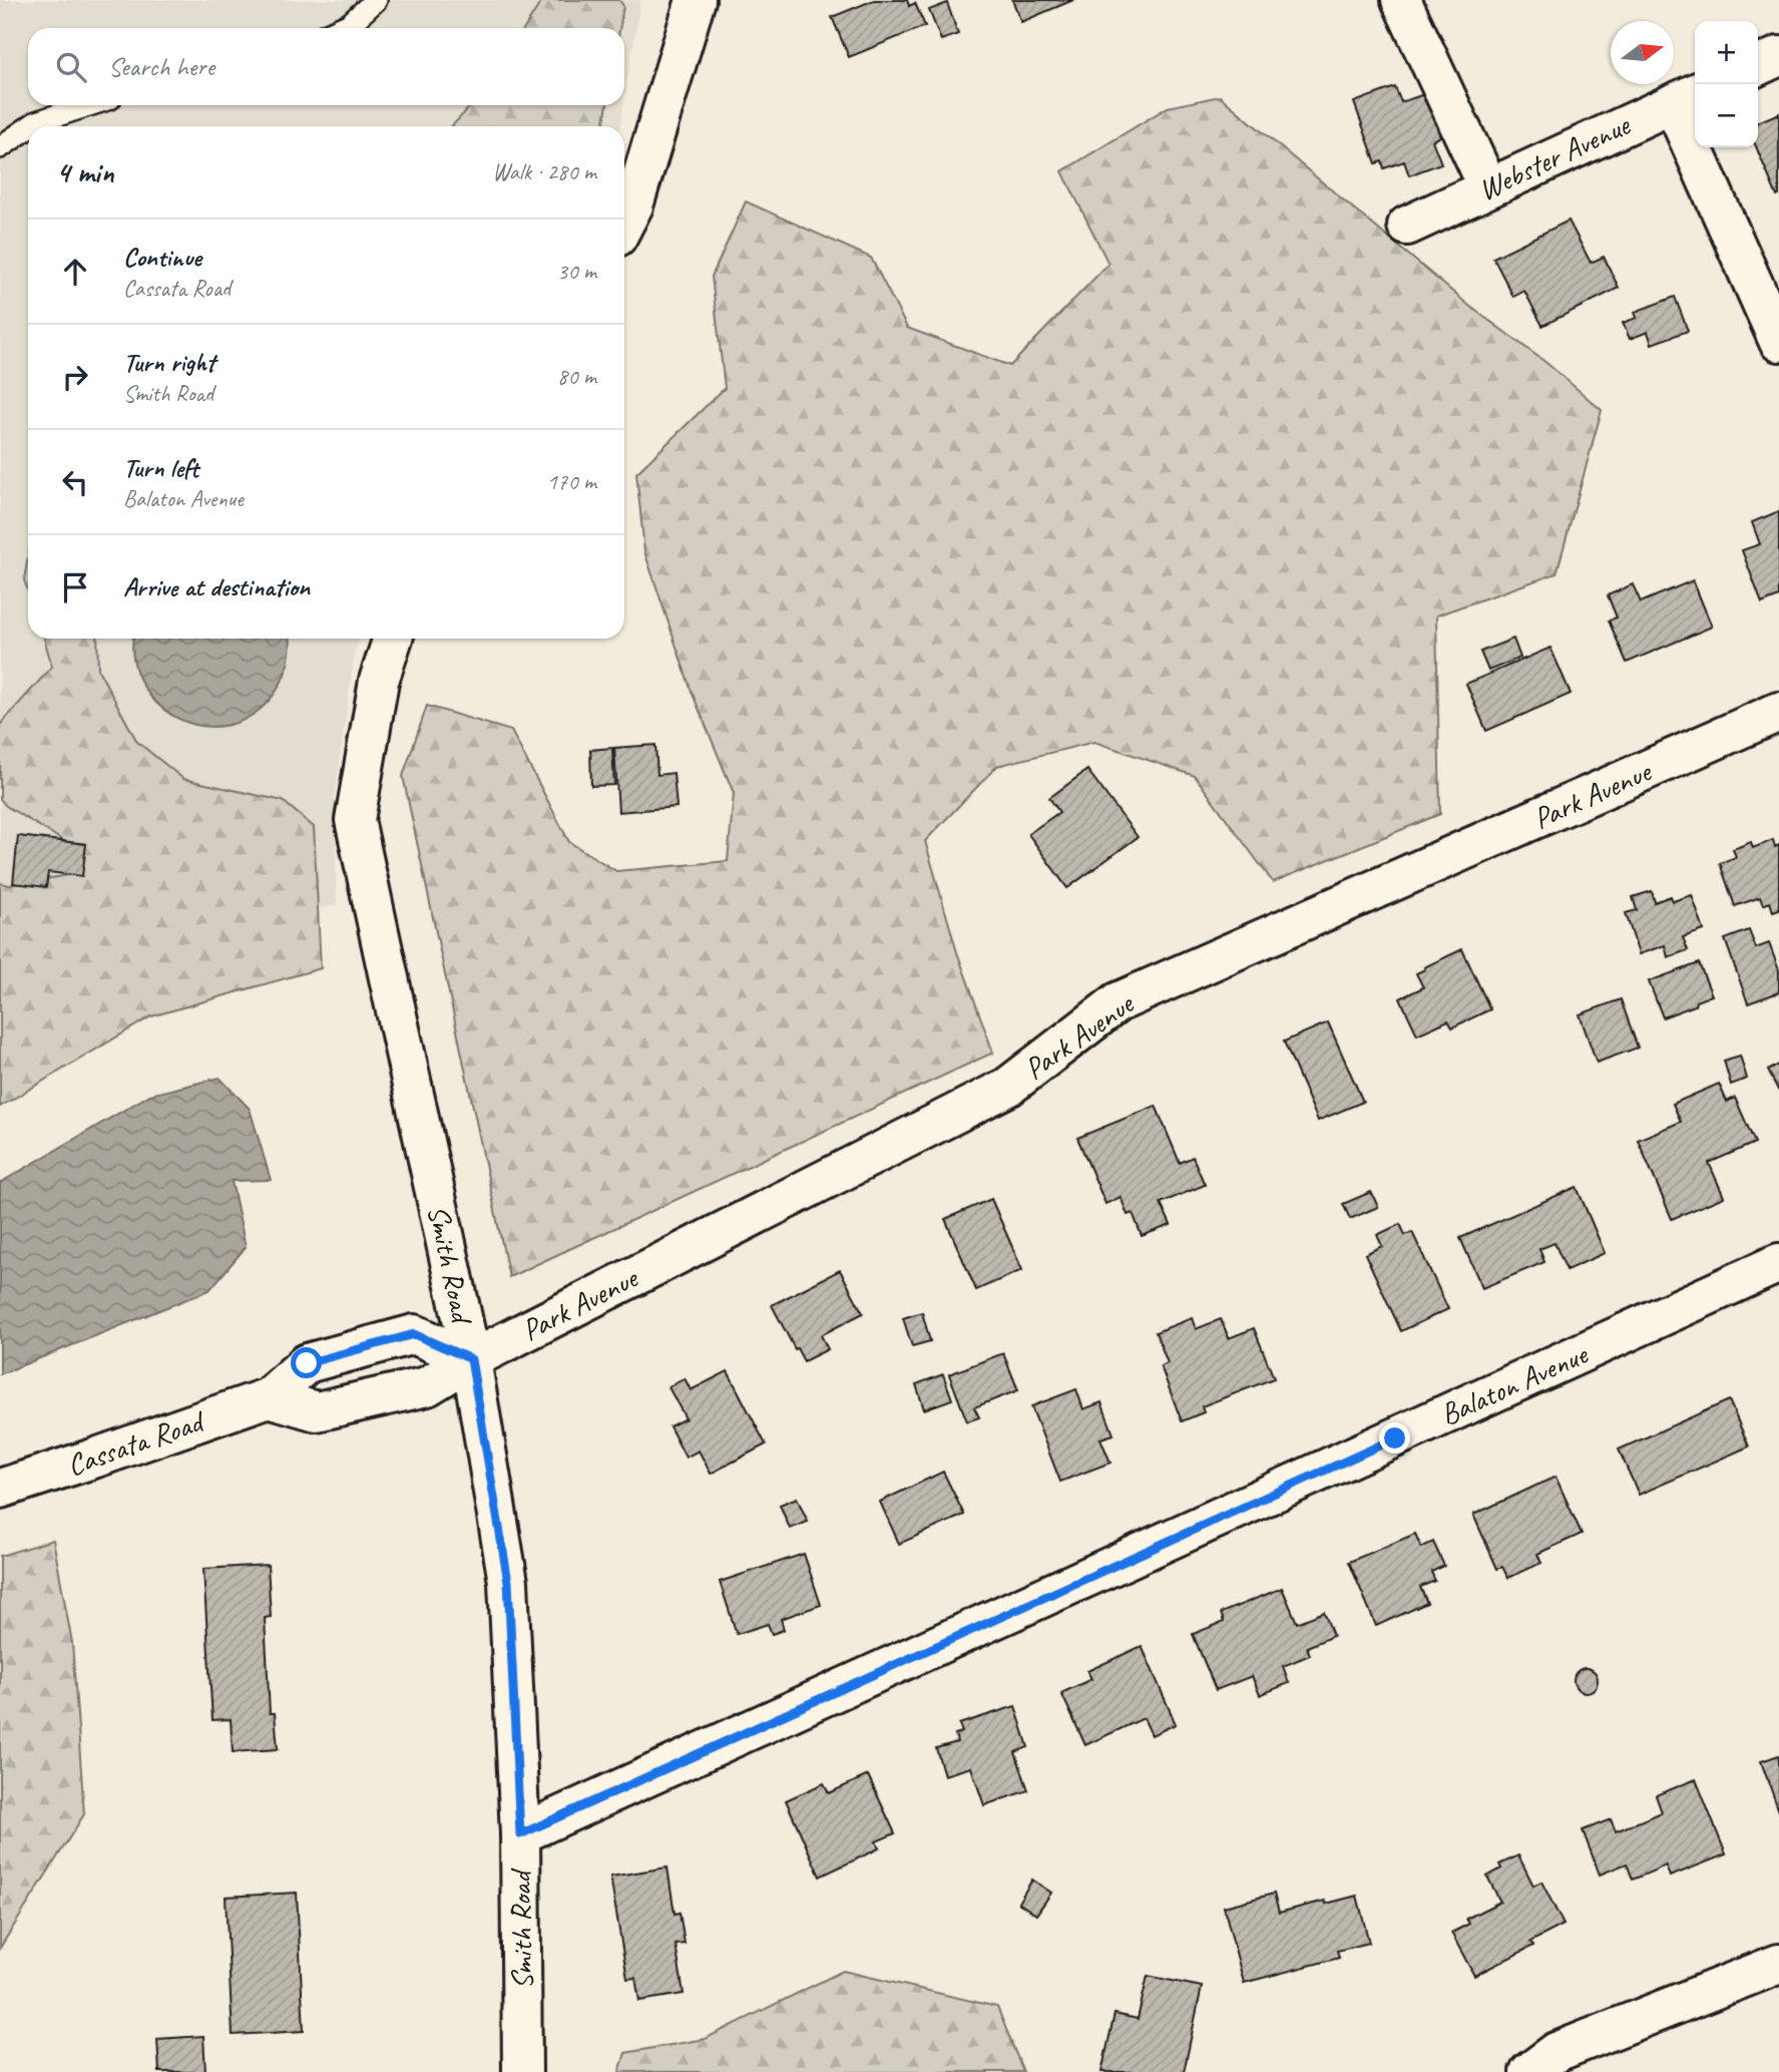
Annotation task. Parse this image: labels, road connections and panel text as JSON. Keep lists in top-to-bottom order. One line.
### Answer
{"streets":{"street":["Webster Avenue","Park Avenue","Smith Road","Balaton Avenue","Cassata Road"]},"crossings":[["Park Avenue","Smith Road"],["Park Avenue","Cassata Road"],["Smith Road","Balaton Avenue"],["Smith Road","Cassata Road"]],"north":"right","page":{"map_buttons":["+","−"],"search":"Search here","heading":["4 min","Walk · 280 m"],"list":[["Continue","Cassata Road","30 m"],["Turn right","Smith Road","80 m"],["Turn left","Balaton Avenue","170 m"],"Arrive at destination"]}}
